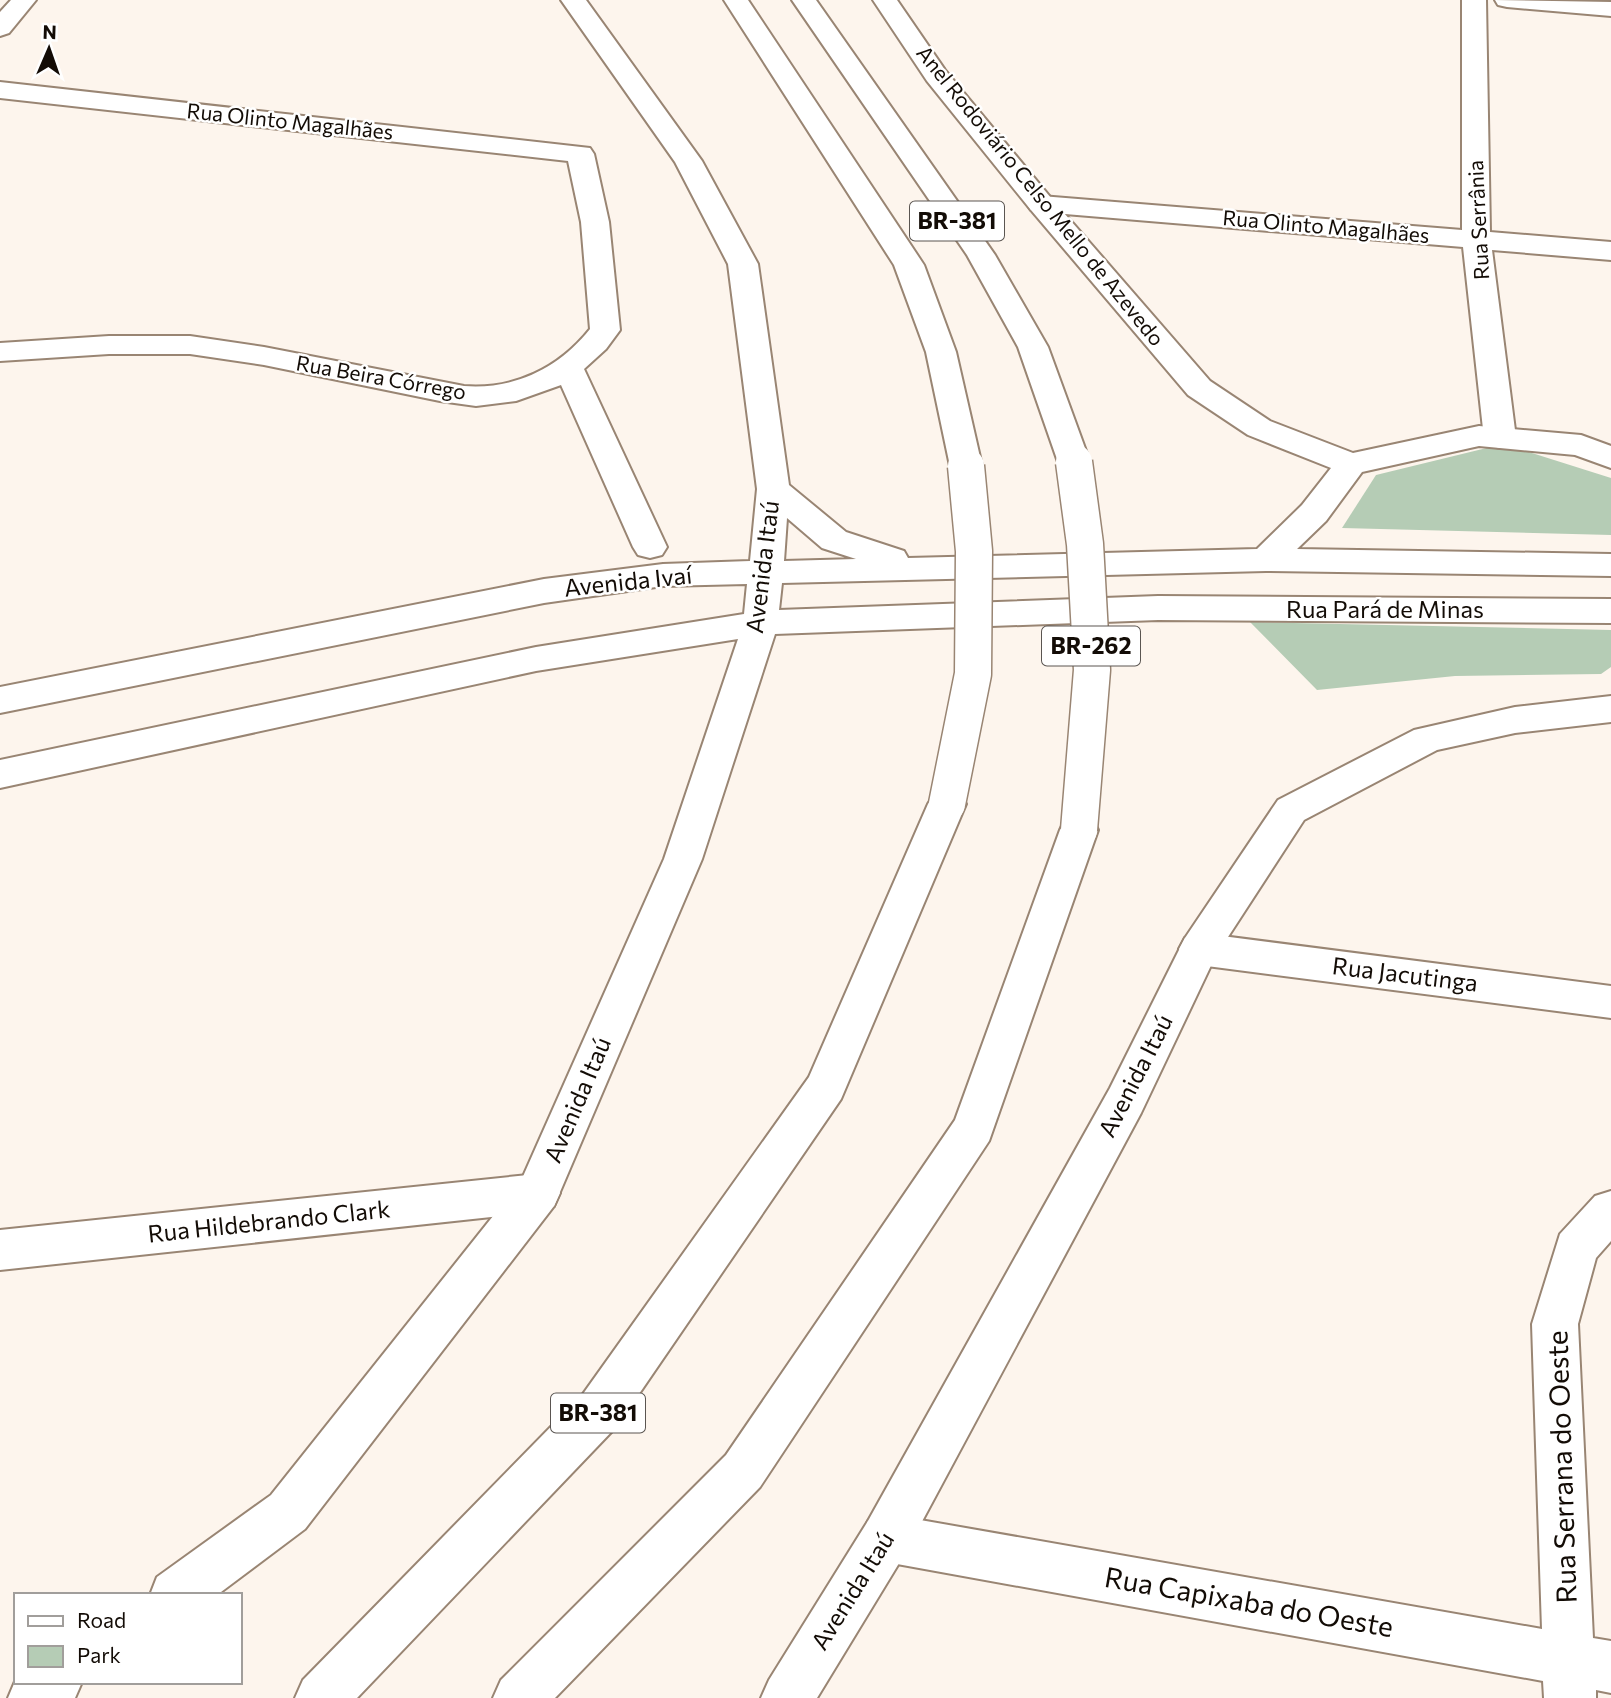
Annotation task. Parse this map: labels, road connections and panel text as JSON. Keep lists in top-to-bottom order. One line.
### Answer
{"streets":{"main road":["Rua Olinto Magalhães","Anel Rodoviário Celso Mello de Azevedo","Rua Serrânia","BR-381","Rua Beira Córrego","Avenida Itaú","Avenida Ivaí","Rua Pará de Minas","BR-262","Rua Jacutinga","Rua Hildebrando Clark","Rua Serrana do Oeste","Rua Capixaba do Oeste"]},"crossings":[["Rua Olinto Magalhães","Anel Rodoviário Celso Mello de Azevedo"],["Rua Olinto Magalhães","Rua Serrânia"],["Rua Olinto Magalhães","Rua Beira Córrego"],["BR-381","BR-262"],["Avenida Itaú","Avenida Ivaí"],["Avenida Itaú","Rua Pará de Minas"],["Avenida Itaú","Rua Jacutinga"],["Avenida Itaú","Rua Hildebrando Clark"],["Avenida Itaú","Rua Capixaba do Oeste"],["Avenida Ivaí","Rua Pará de Minas"],["Rua Serrana do Oeste","Rua Capixaba do Oeste"]],"legend":["Road","Park"],"north":"top"}
